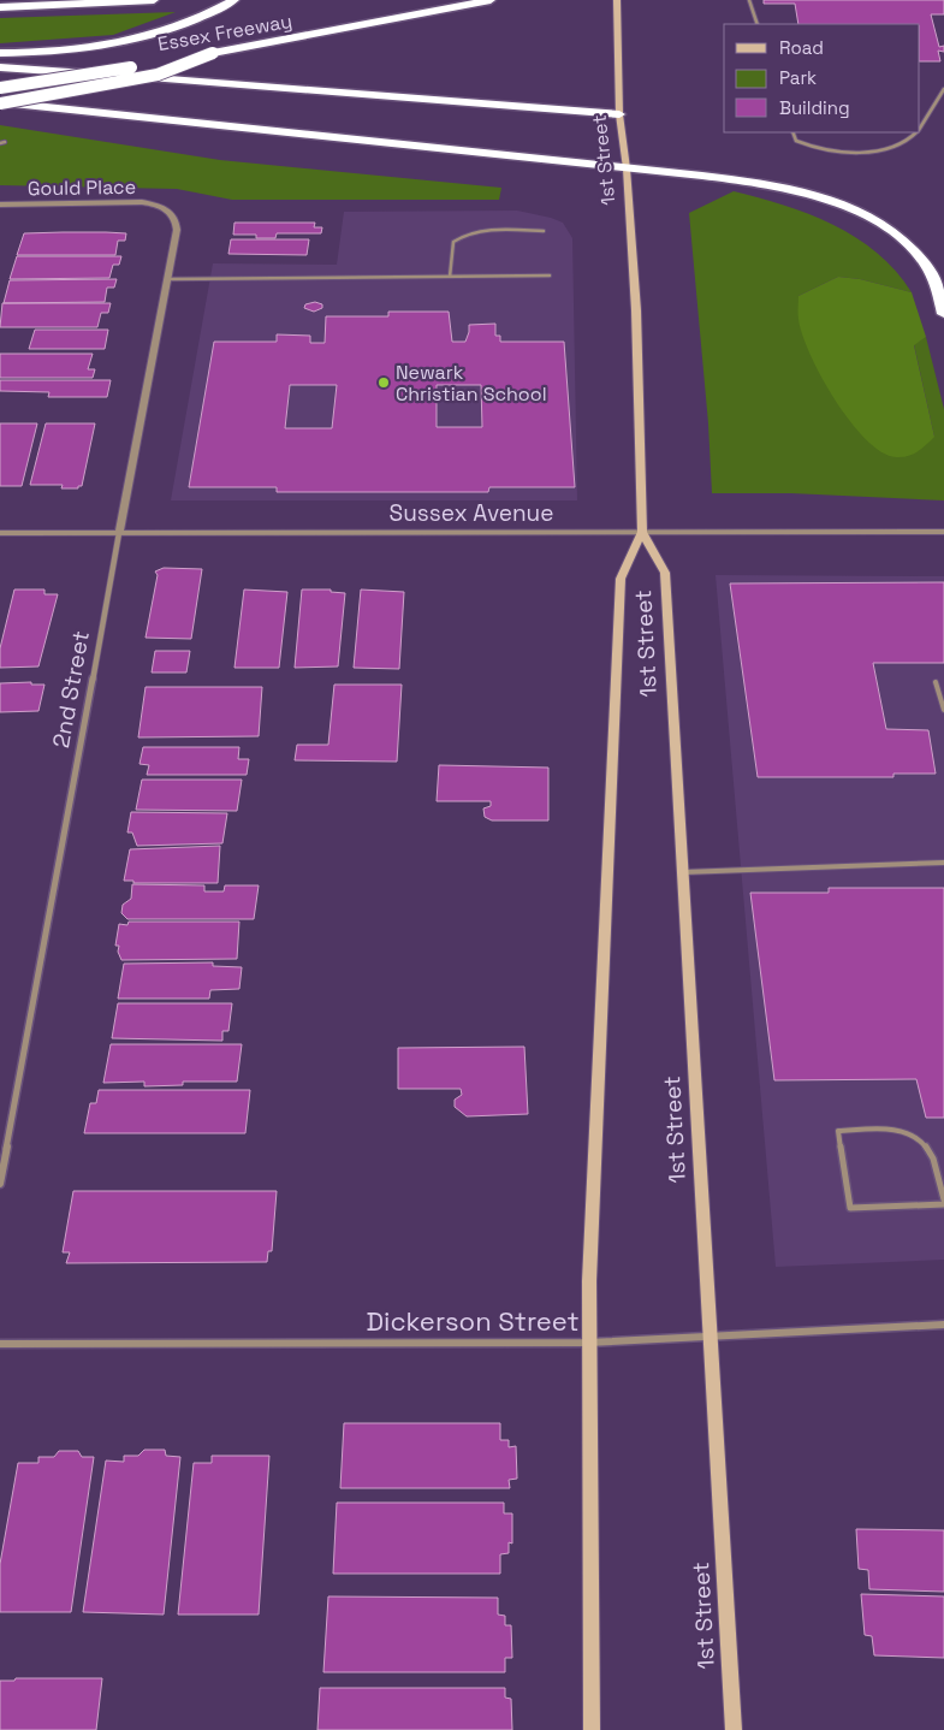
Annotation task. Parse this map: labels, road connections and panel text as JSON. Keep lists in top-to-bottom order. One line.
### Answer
{"streets":{"highway":["Essex Freeway"],"main road":["1st Street"],"street":["Gould Place","Sussex Avenue","2nd Street","Dickerson Street"]},"crossings":[["1st Street","Sussex Avenue"],["1st Street","Dickerson Street"],["Gould Place","2nd Street"],["Sussex Avenue","2nd Street"]],"places":["Newark Christian School"],"legend":["Road","Park","Building"]}
